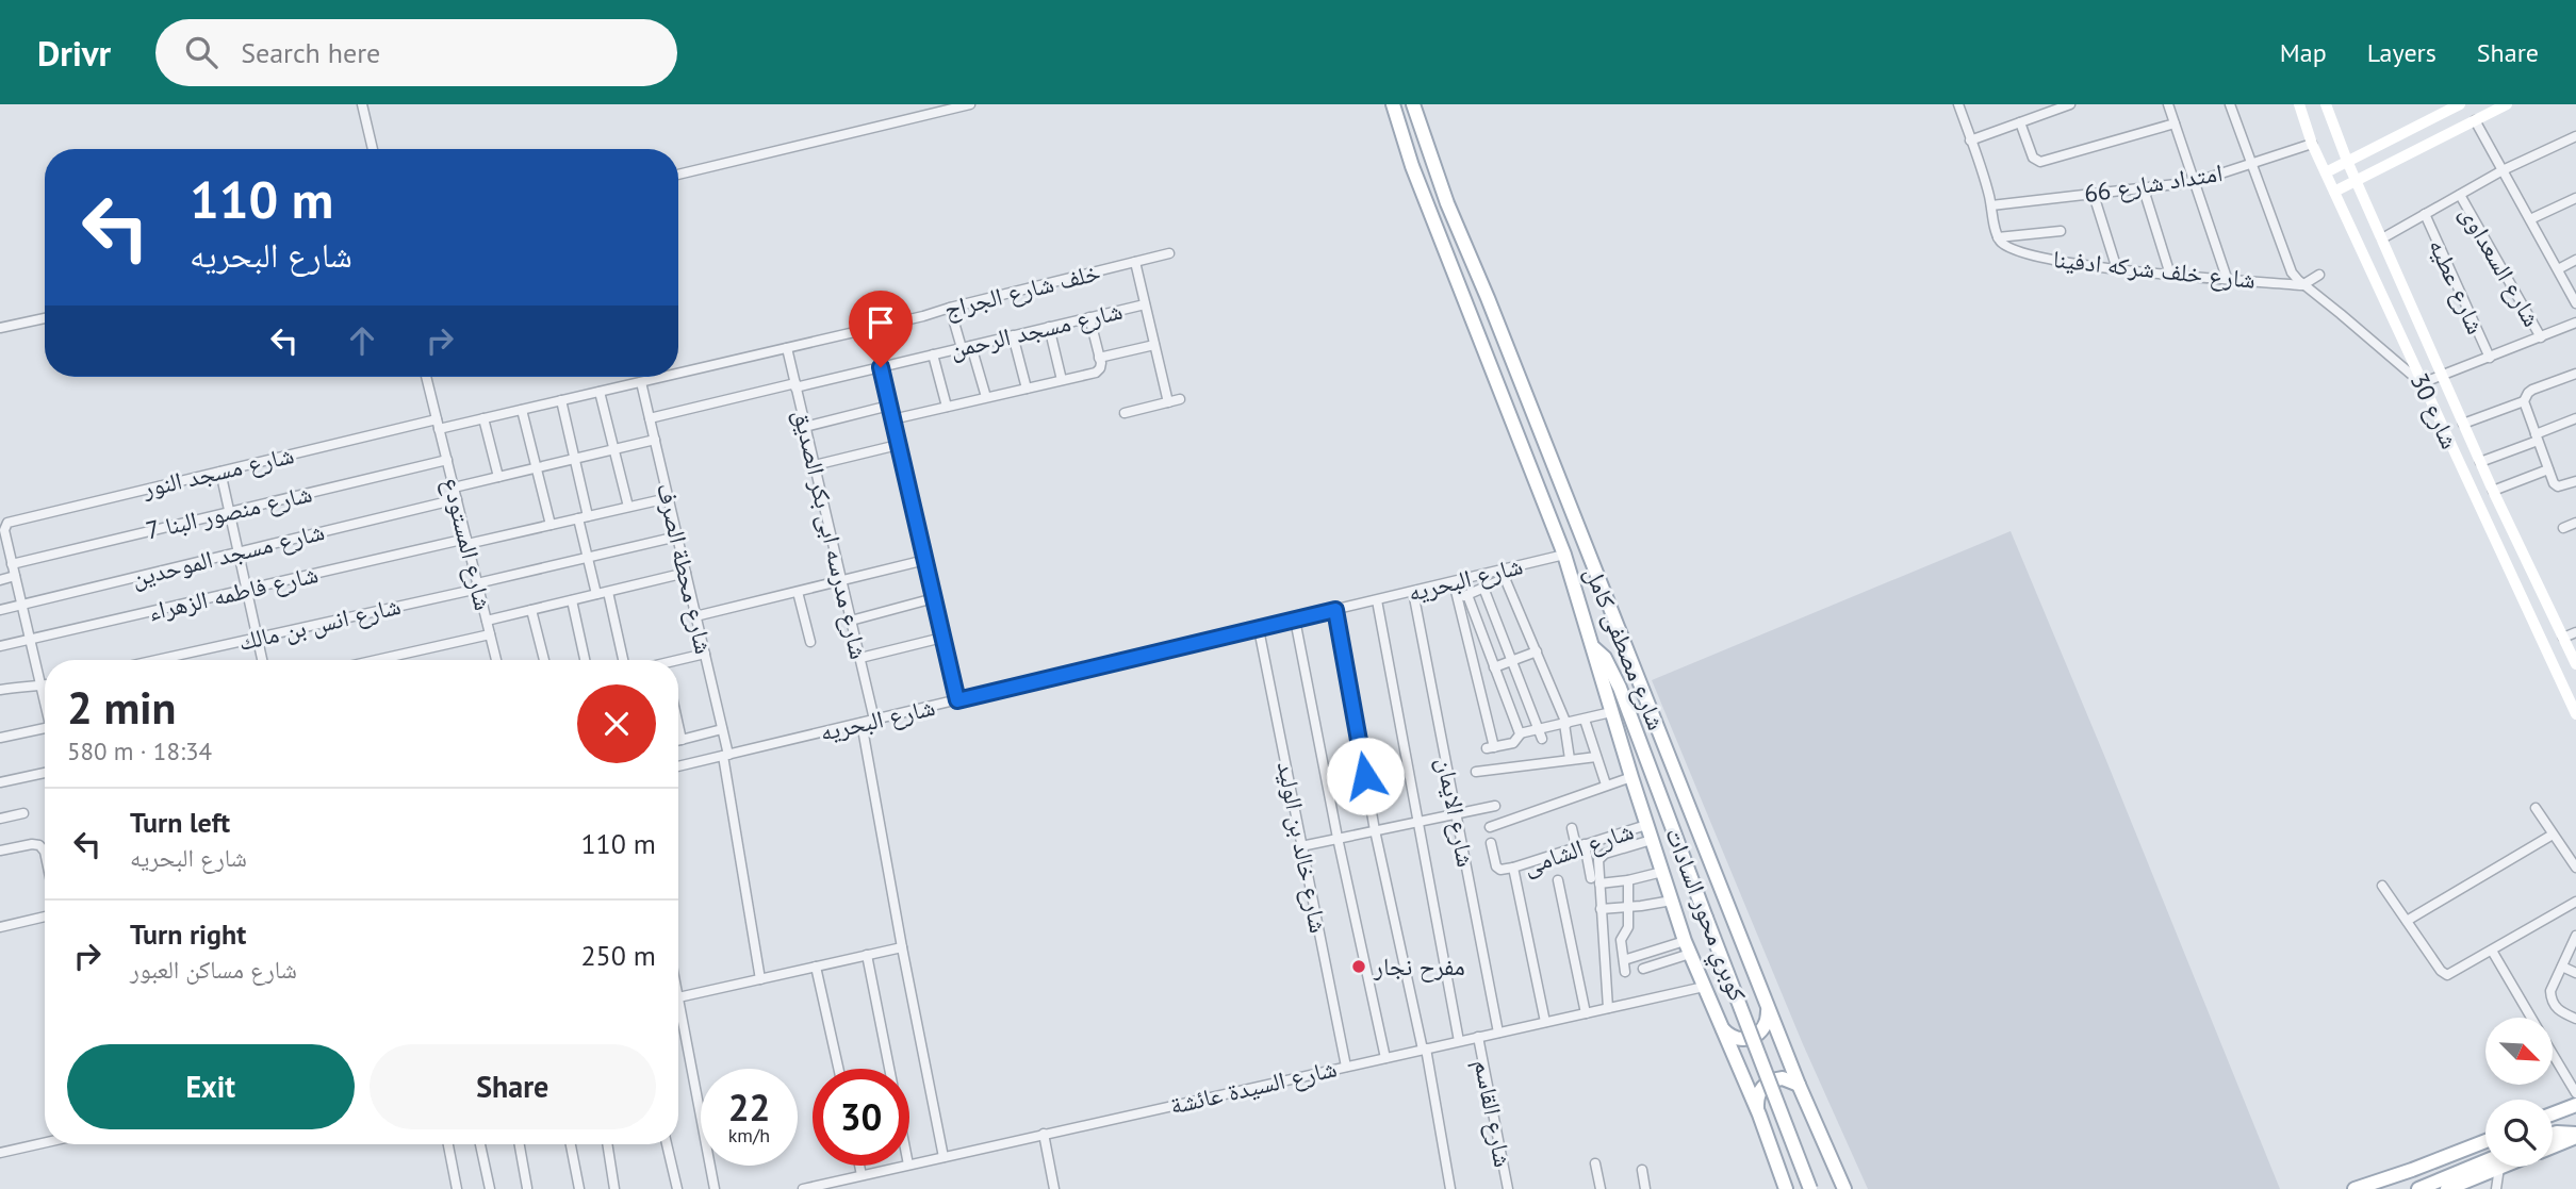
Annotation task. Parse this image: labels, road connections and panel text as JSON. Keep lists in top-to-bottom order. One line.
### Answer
{"streets":{"main road":["شارع مصطفى كامل","كوبري محور السادات"],"street":["امتداد شارع 66","شارع السعداوى","شارع خلف شركه ادفينا","شارع عطيه","خلف شارع الجراج","شارع مسجد الرحمن","شارع 30","شارع مسجد النور","شارع منصور البنا 7","شارع مدرسه ابى بكر الصديق","شارع المستودع","شارع مسجد الموحدين","شارع محطة الصرف","شارع البحريه","شارع فاطمه الزهراء","شارع انس بن مالك","شارع الايمان","شارع خالد بن الوليد","شارع الشامى","شارع السيدة عائشة","شارع القاسم"]},"crossings":[["امتداد شارع 66","شارع 30"],["خلف شارع الجراج","شارع مسجد النور"],["خلف شارع الجراج","شارع مدرسه ابى بكر الصديق"],["خلف شارع الجراج","شارع المستودع"],["خلف شارع الجراج","شارع محطة الصرف"],["شارع مسجد الرحمن","شارع مدرسه ابى بكر الصديق"],["شارع مسجد الرحمن","شارع محطة الصرف"],["شارع مسجد النور","شارع المستودع"],["شارع منصور البنا 7","شارع المستودع"],["شارع مدرسه ابى بكر الصديق","شارع البحريه"],["شارع المستودع","شارع مسجد الموحدين"],["شارع المستودع","شارع فاطمه الزهراء"],["شارع المستودع","شارع انس بن مالك"],["شارع محطة الصرف","شارع البحريه"],["شارع محطة الصرف","شارع فاطمه الزهراء"],["شارع محطة الصرف","شارع انس بن مالك"],["شارع البحريه","شارع مصطفى كامل"],["شارع البحريه","شارع الايمان"],["شارع البحريه","شارع خالد بن الوليد"],["شارع مصطفى كامل","شارع الشامى"],["شارع مصطفى كامل","كوبري محور السادات"],["شارع مصطفى كامل","شارع السيدة عائشة"],["شارع الايمان","شارع السيدة عائشة"],["شارع خالد بن الوليد","شارع السيدة عائشة"],["شارع السيدة عائشة","شارع القاسم"]],"places":["مفرح نجار"],"north":"bottom right","page":{"header":"Drivr","search":"Search here","nav":["Map","Layers","Share"],"turn":["110 m","شارع البحريه"],"heading":["2 min","580 m · 18:34"],"list":[{"name":"Turn left","note":"شارع البحريه","value":"110 m"},{"name":"Turn right","note":"شارع مساكن العبور","value":"250 m"}],"buttons":["Exit","Share"],"speed":"22 km/h","limit":"30"}}
